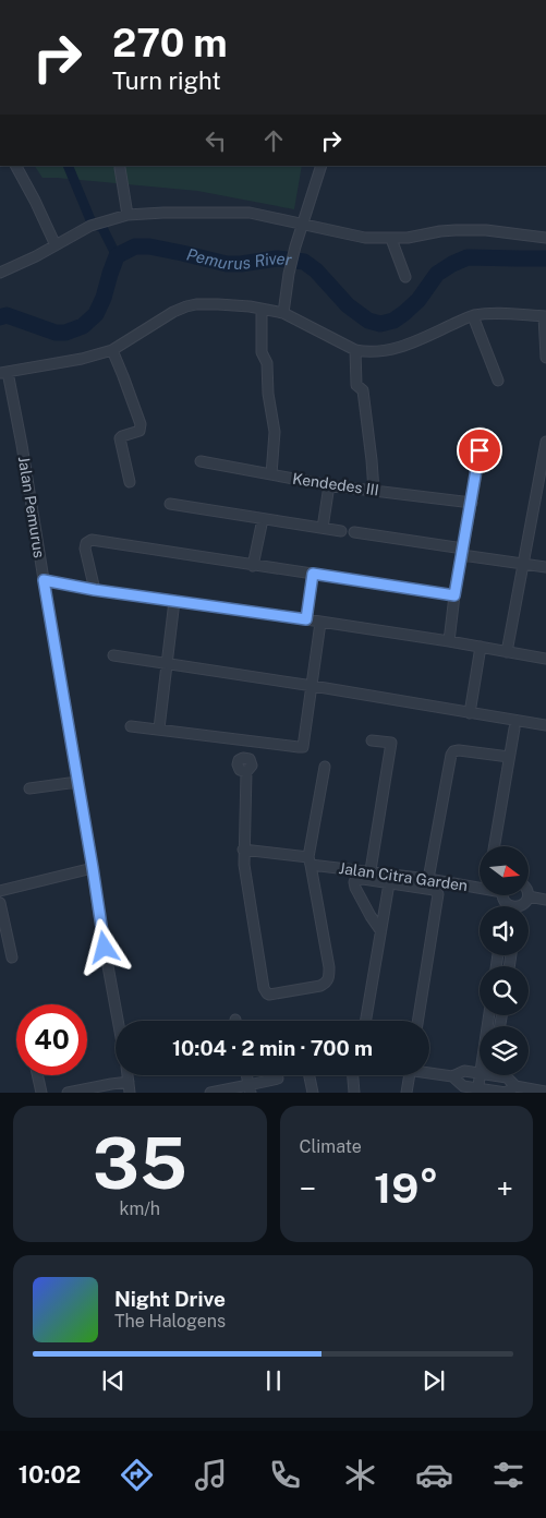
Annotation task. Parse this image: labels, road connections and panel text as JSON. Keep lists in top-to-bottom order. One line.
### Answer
{"streets":{"street":["Kendedes III","Jalan Pemurus","Jalan Citra Garden"]},"water":["Pemurus River"],"north":"right","page":{"turn":["270 m","Turn right"],"limit":"40","trip":"10:04 · 2 min · 700 m","tile":[["35","km/h"],"Climate"],"heat":["−","19°","+"],"song":["Night Drive","The Halogens"],"tabs":"10:02"}}
